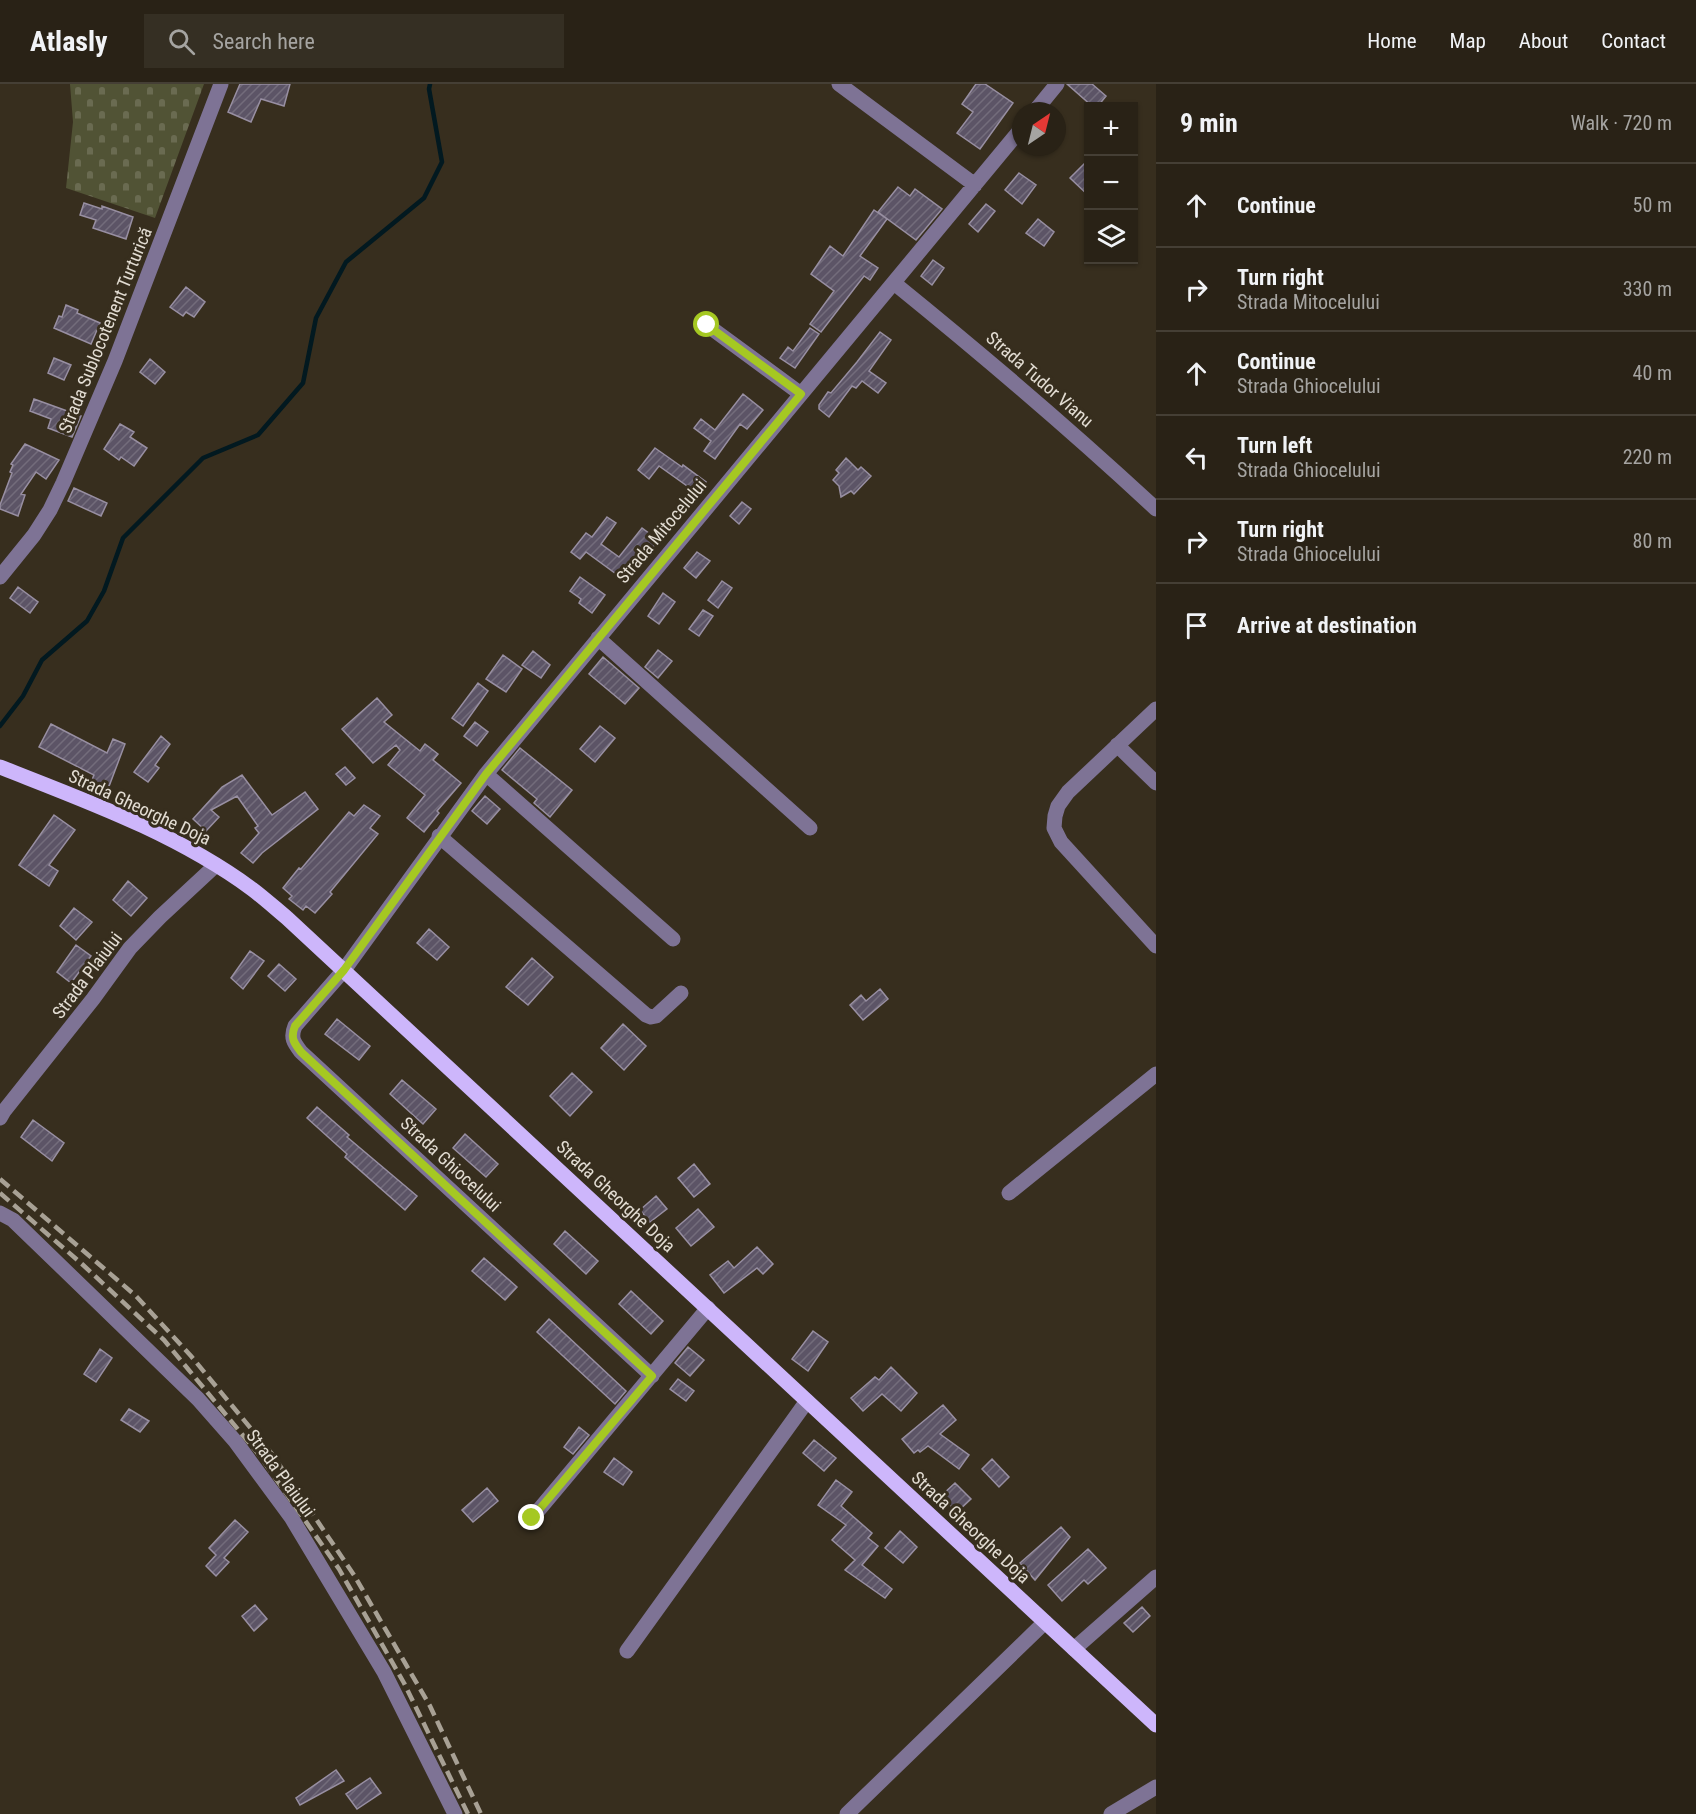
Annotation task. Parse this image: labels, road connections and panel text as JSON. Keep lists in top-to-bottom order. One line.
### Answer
{"streets":{"main road":["Strada Gheorghe Doja"],"street":["Strada Sublocotenent Turturică","Strada Tudor Vianu","Strada Mitocelului","Strada Plaiului","Strada Ghiocelului"]},"crossings":[["Strada Tudor Vianu","Strada Mitocelului"],["Strada Mitocelului","Strada Gheorghe Doja"],["Strada Mitocelului","Strada Ghiocelului"],["Strada Gheorghe Doja","Strada Plaiului"],["Strada Gheorghe Doja","Strada Ghiocelului"]],"north":"top right","page":{"header":"Atlasly","search":"Search here","nav":["Home","Map","About","Contact"],"heading":["9 min","Walk · 720 m"],"map_buttons":["+","−"],"list":[["Continue","50 m"],["Turn right","Strada Mitocelului","330 m"],["Continue","Strada Ghiocelului","40 m"],["Turn left","Strada Ghiocelului","220 m"],["Turn right","Strada Ghiocelului","80 m"],"Arrive at destination"]}}
